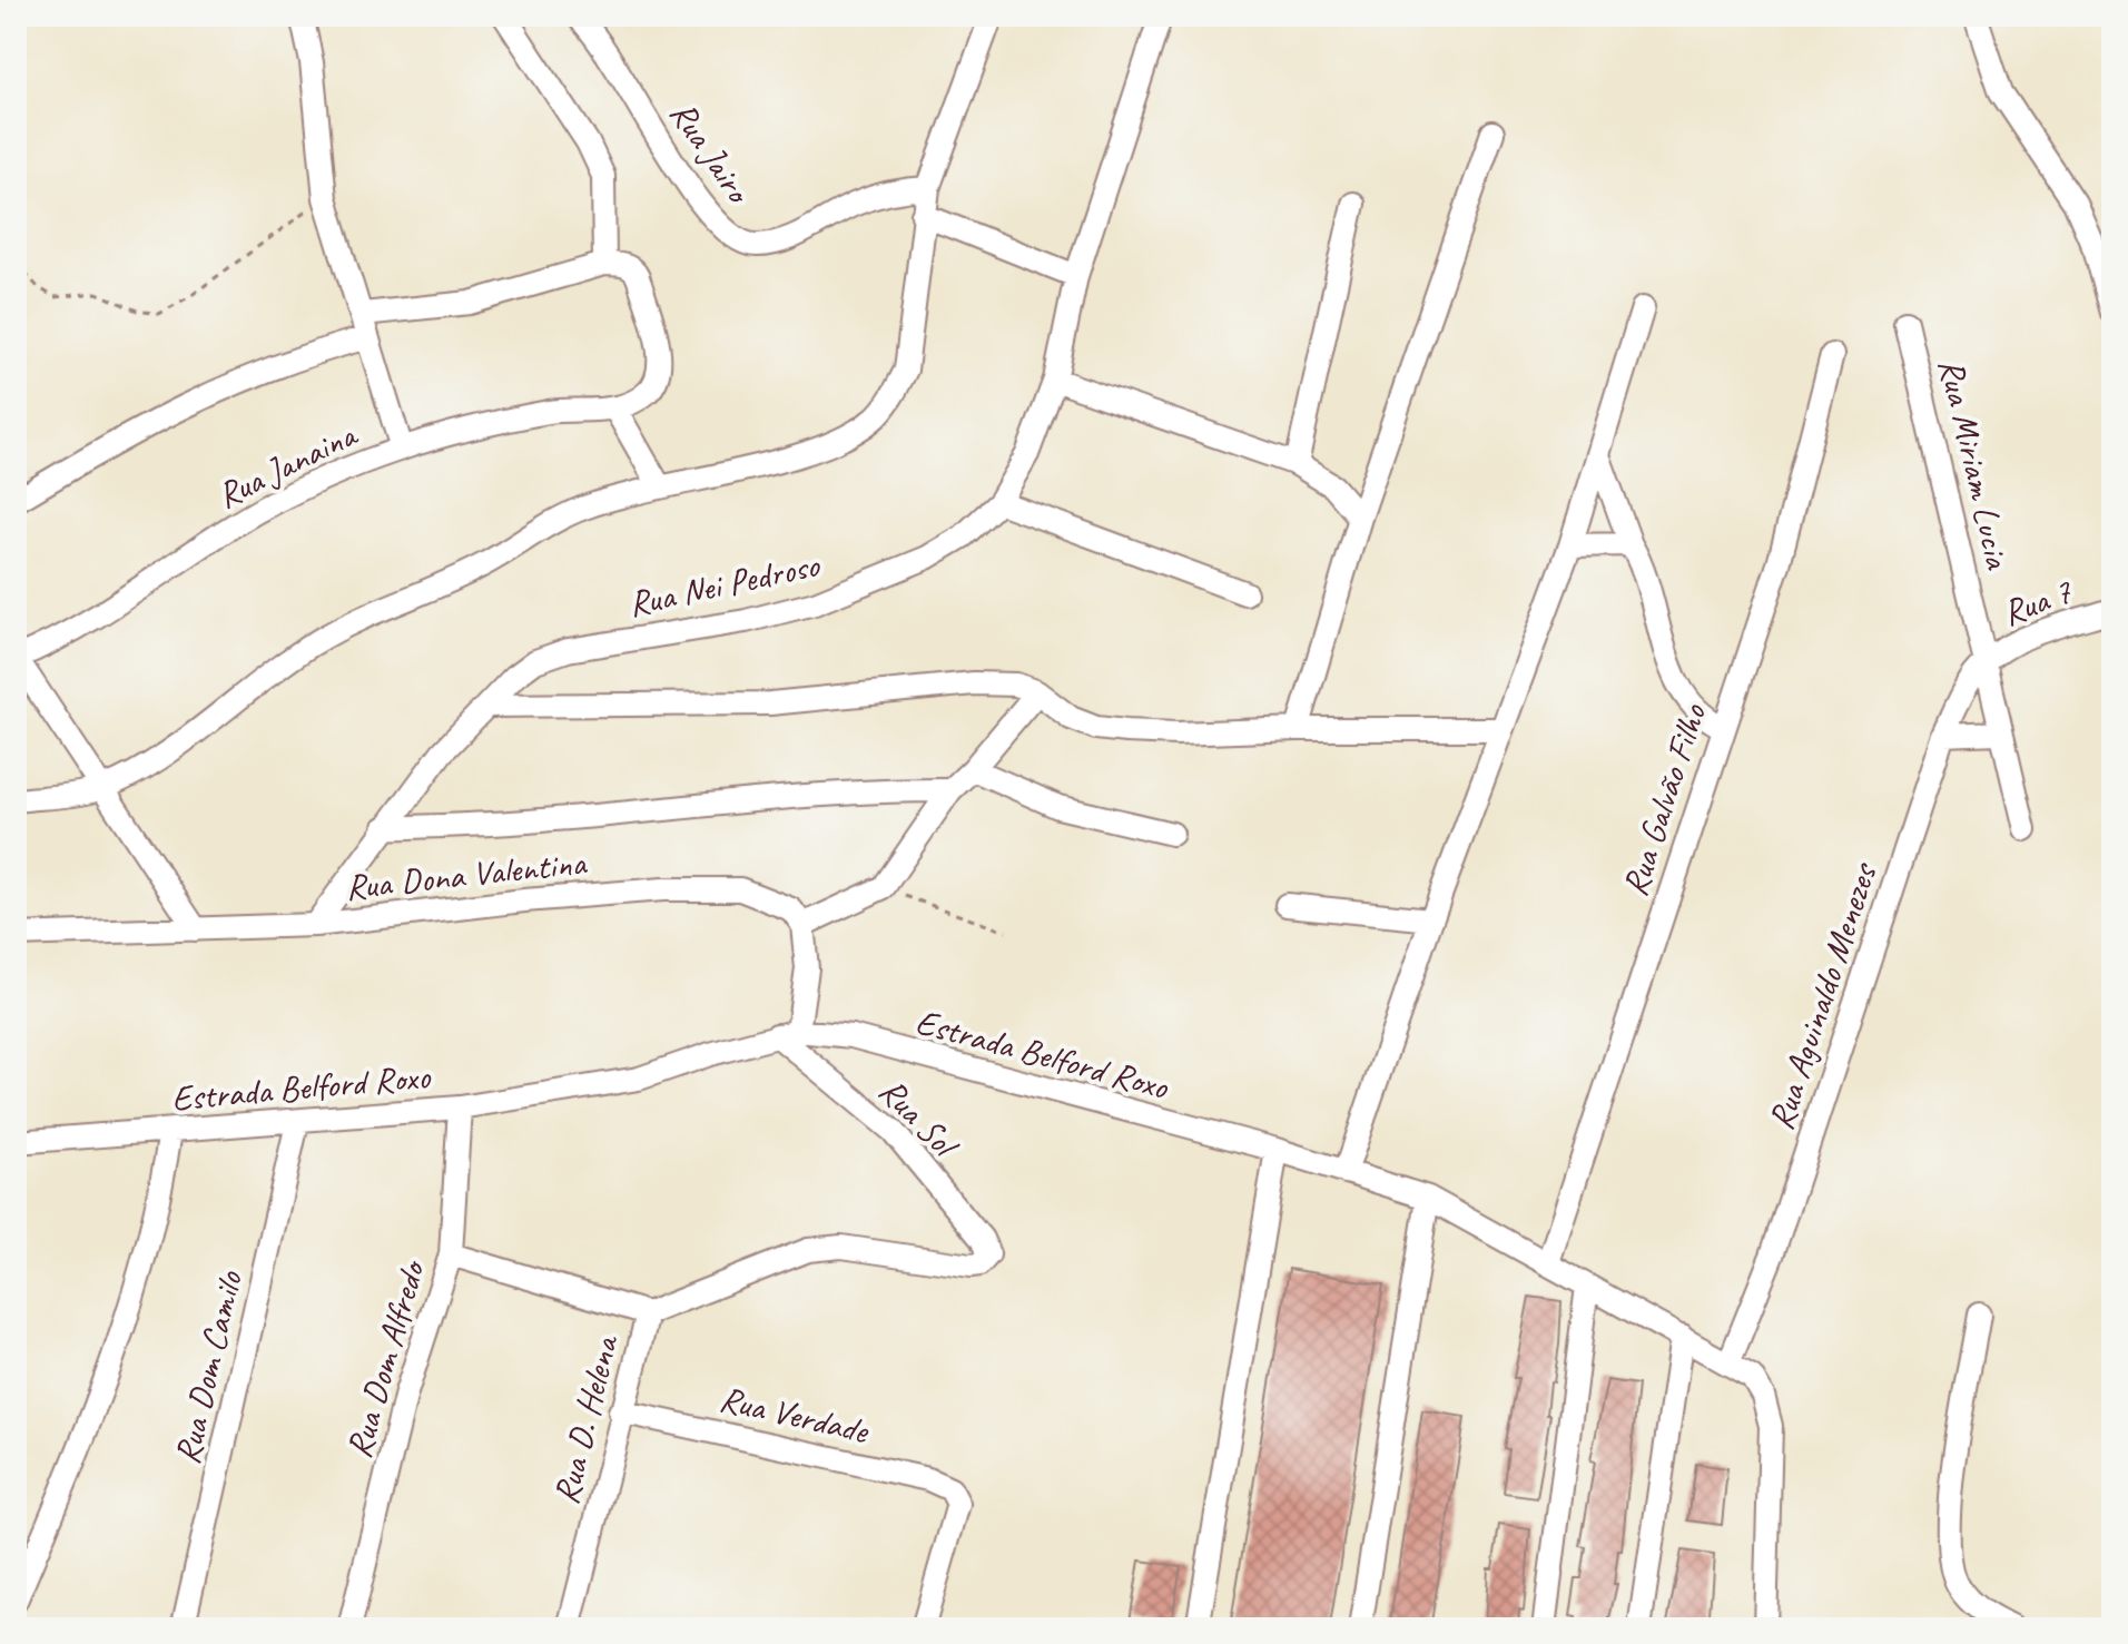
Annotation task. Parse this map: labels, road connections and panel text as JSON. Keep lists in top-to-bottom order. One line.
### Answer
{"streets":{"street":["Rua Jairo","Rua Miriam Lucia","Rua Janaina","Rua Nei Pedroso","Rua 7","Rua Galvão Filho","Rua Dona Valentina","Rua Aguinaldo Menezes","Estrada Belford Roxo","Rua Sol","Rua Dom Alfredo","Rua Dom Camilo","Rua Verdade","Rua D. Helena"]},"crossings":[["Rua Miriam Lucia","Rua 7"],["Rua Miriam Lucia","Rua Aguinaldo Menezes"],["Rua Nei Pedroso","Rua Dona Valentina"],["Rua 7","Rua Aguinaldo Menezes"],["Rua Galvão Filho","Estrada Belford Roxo"],["Rua Aguinaldo Menezes","Estrada Belford Roxo"],["Estrada Belford Roxo","Rua Sol"],["Estrada Belford Roxo","Rua Dom Alfredo"],["Estrada Belford Roxo","Rua Dom Camilo"],["Rua Sol","Rua D. Helena"],["Rua Verdade","Rua D. Helena"]]}
